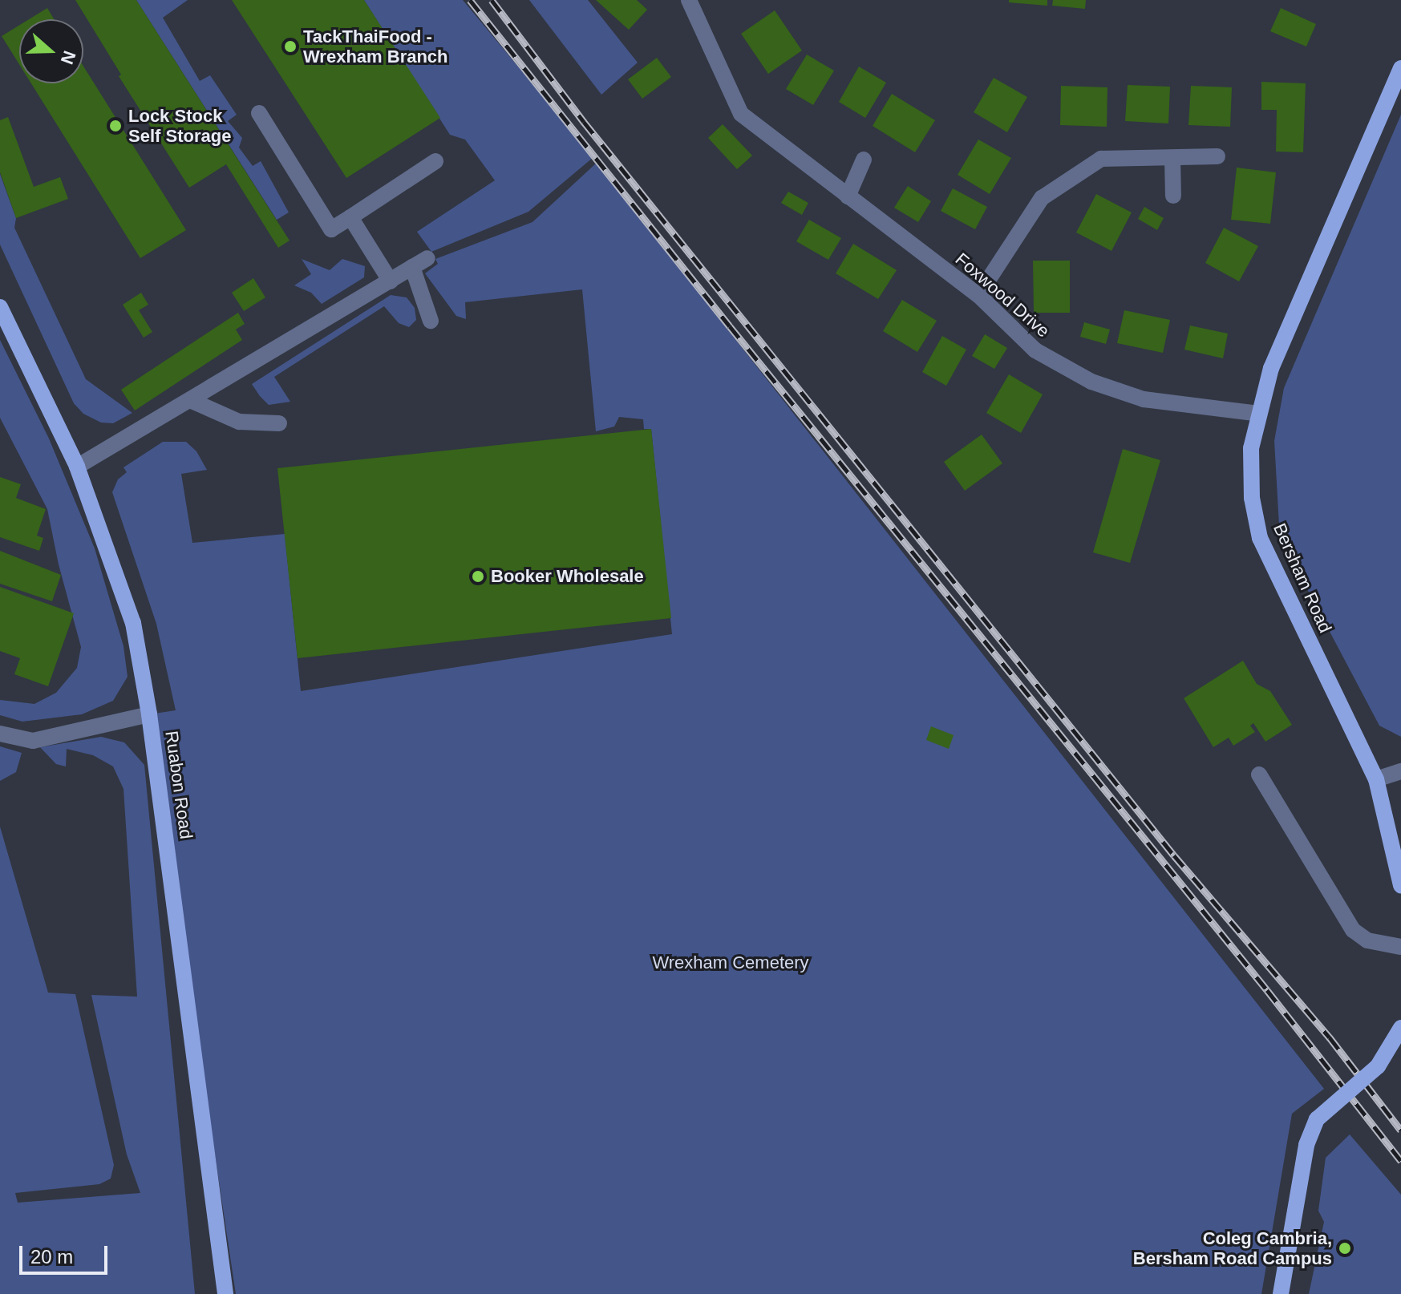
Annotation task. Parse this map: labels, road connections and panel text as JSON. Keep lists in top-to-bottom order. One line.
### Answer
{"streets":{"main road":["Bersham Road","Ruabon Road"],"street":["Foxwood Drive"]},"crossings":[["Foxwood Drive","Bersham Road"]],"parks":["Wrexham Cemetery"],"places":["TackThaiFood - Wrexham Branch","Lock Stock Self Storage","Booker Wholesale","Coleg Cambria, Bersham Road Campus"],"scale_bar":"20 m","north":"right"}
